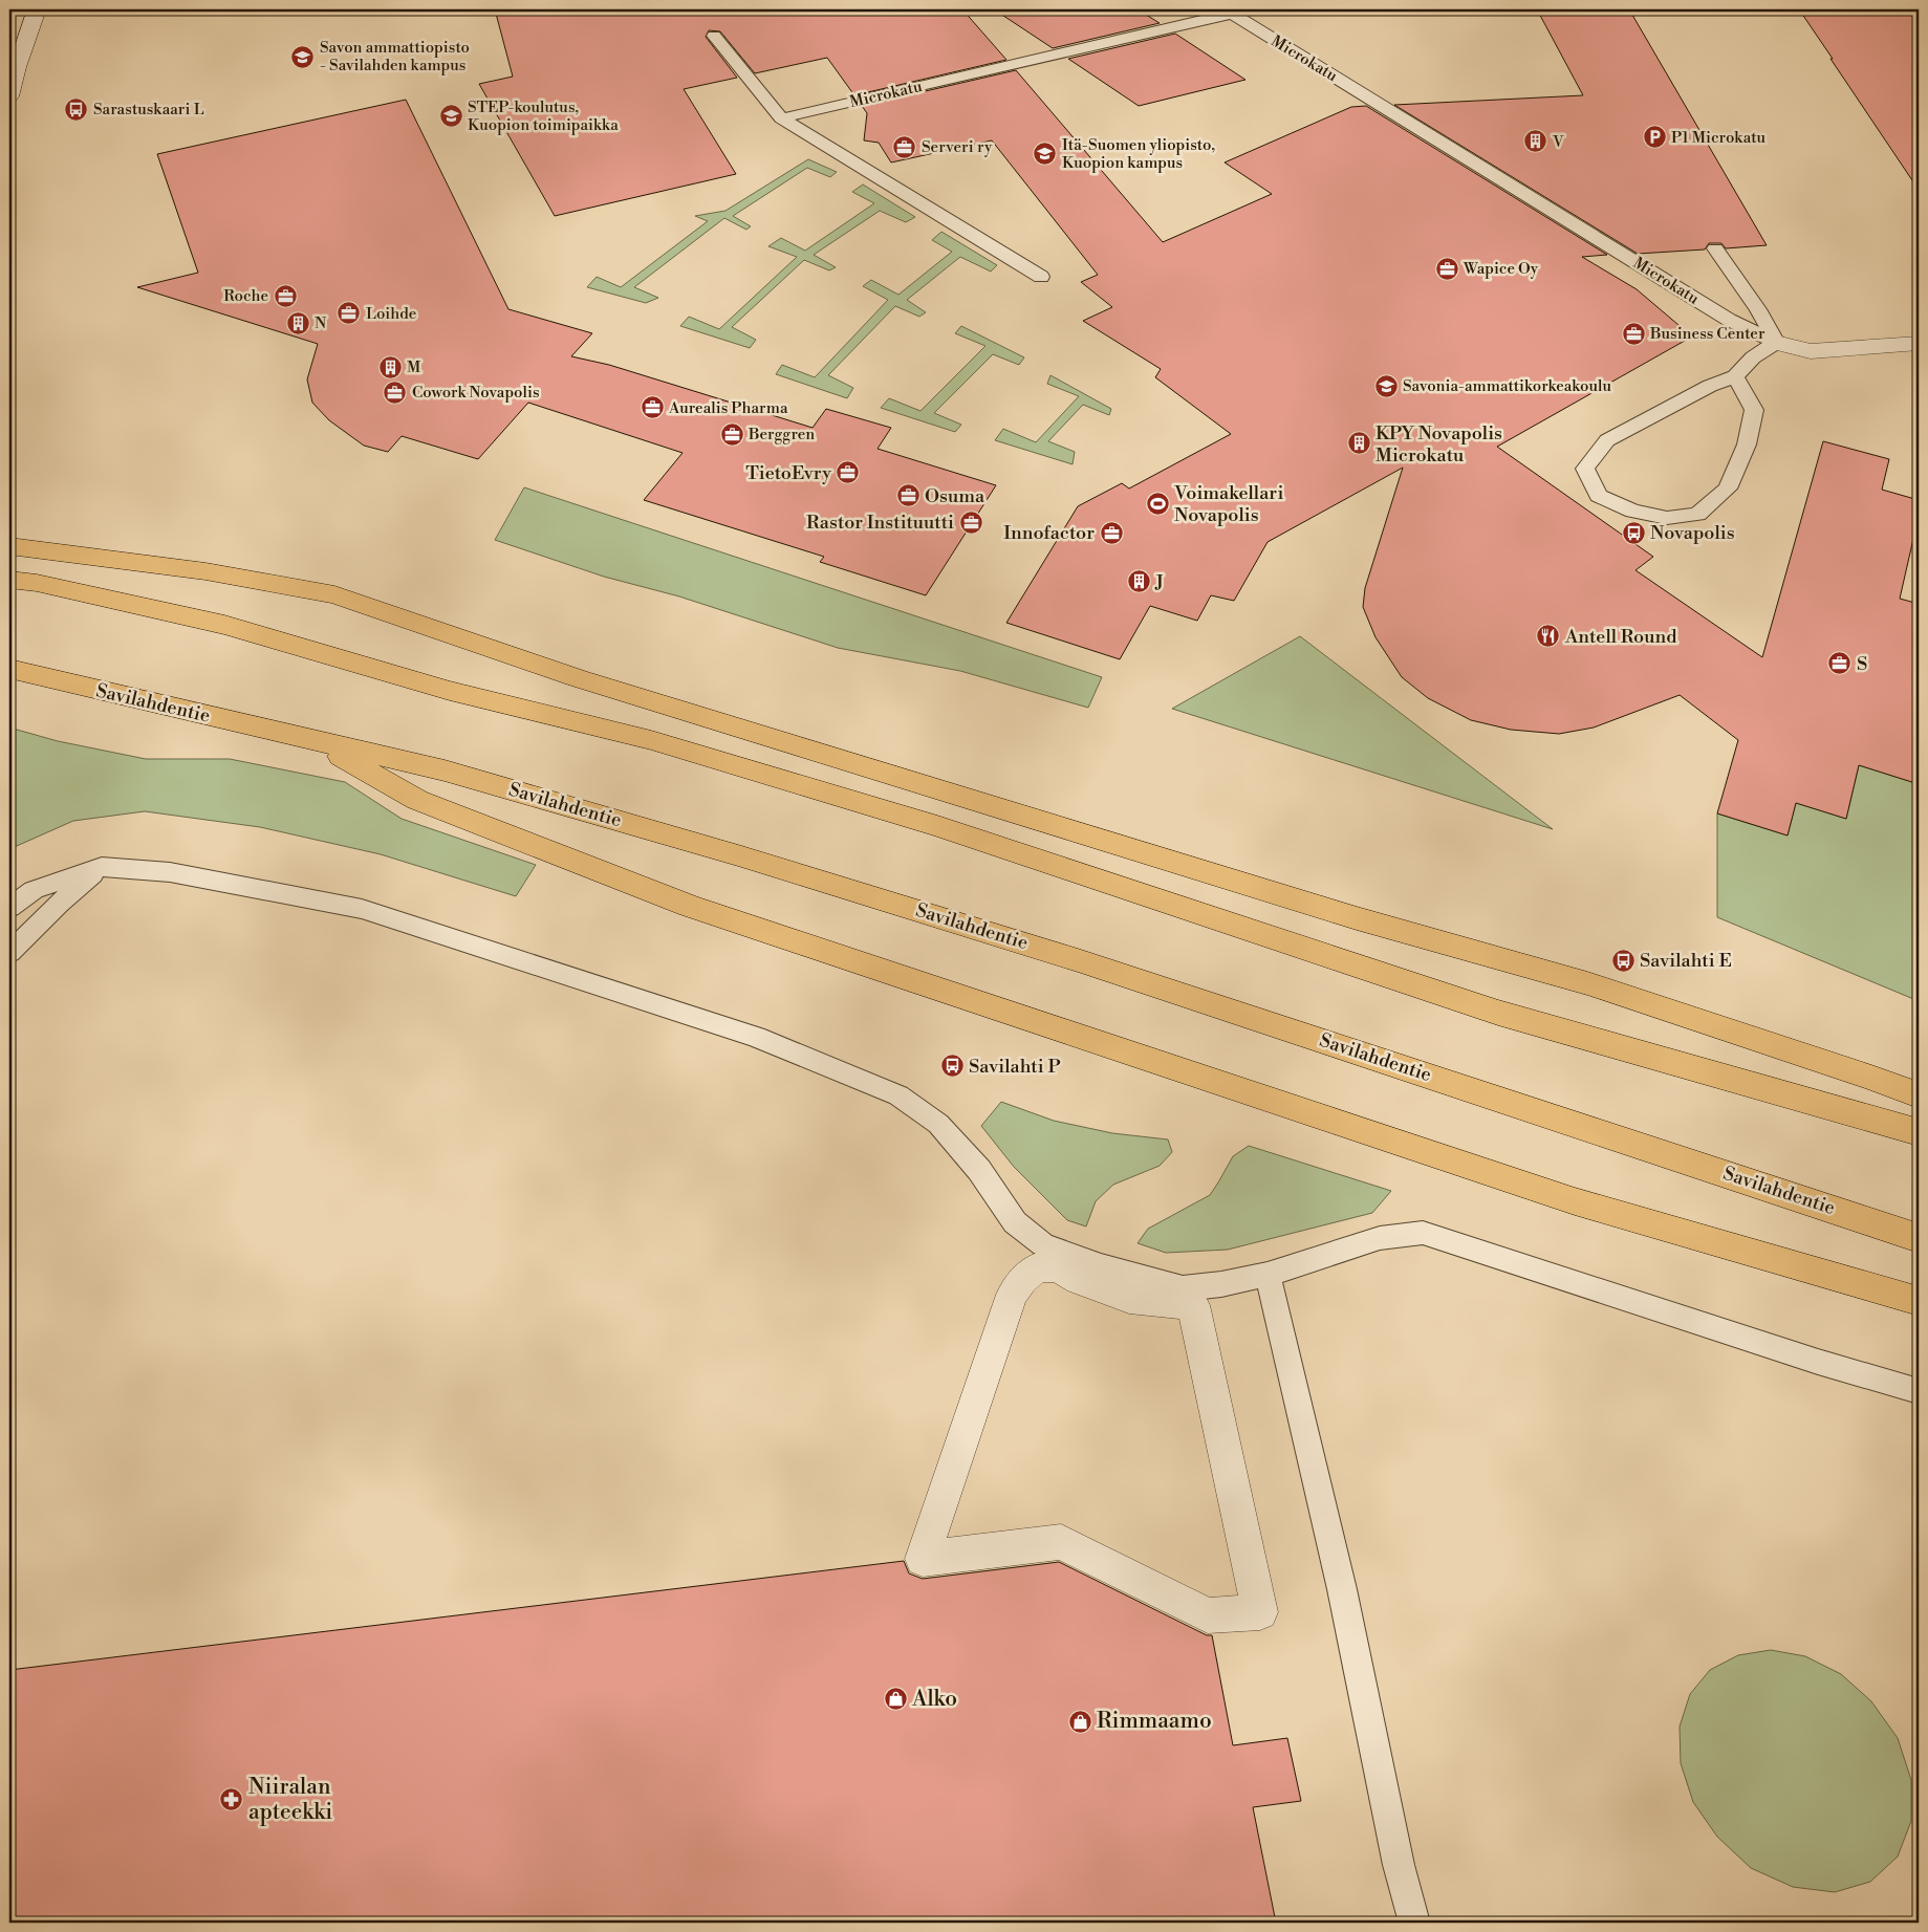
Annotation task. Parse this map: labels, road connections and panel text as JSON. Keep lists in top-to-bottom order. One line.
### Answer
{"streets":{"main road":["Savilahdentie"],"street":["Microkatu"]},"places":{"school or university":["Savon ammattiopisto - Savilahden kampus","STEP-koulutus, Kuopion toimipaikka","Itä-Suomen yliopisto, Kuopion kampus","Savonia-ammattikorkeakoulu"],"bus stop":["Sarastuskaari L","Novapolis","Savilahti E","Savilahti P"],"parking":["P1 Microkatu"],"building":["V","N","M","KPY Novapolis Microkatu","J"],"office":["Serveri ry","Wapice Oy","Roche","Loihde","Business Center","Cowork Novapolis","Aurealis Pharma","Berggren","TietoEvry","Osuma","Rastor Instituutti","Innofactor","S"],"sports":["Voimakellari Novapolis"],"restaurant":["Antell Round"],"shop":["Alko","Rimmaamo"],"pharmacy":["Niiralan apteekki"]}}
